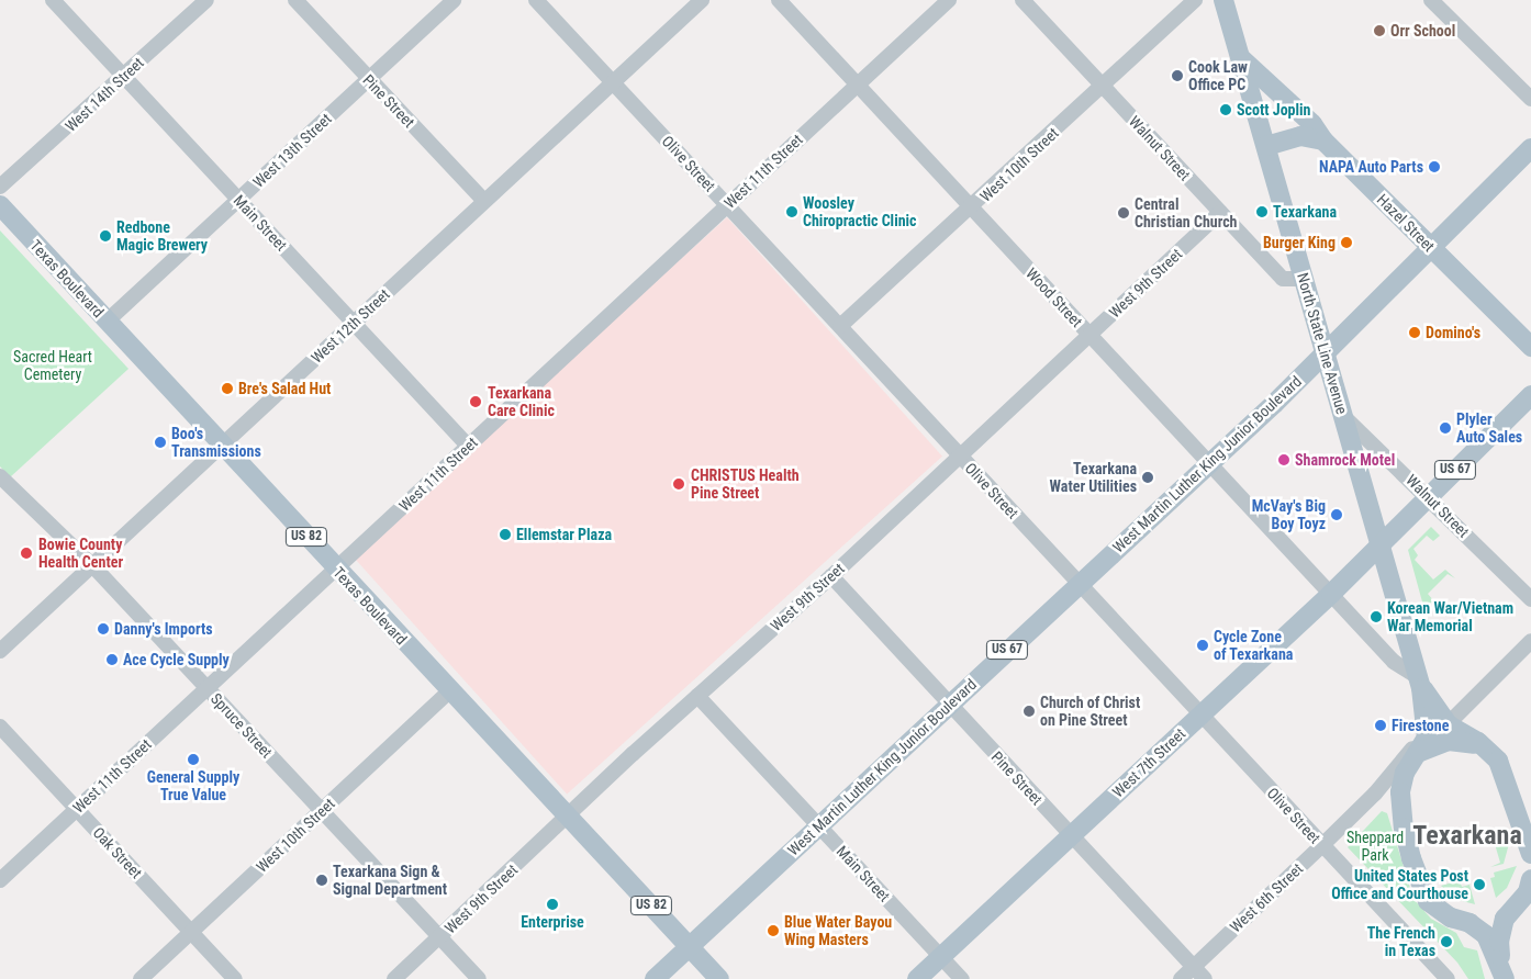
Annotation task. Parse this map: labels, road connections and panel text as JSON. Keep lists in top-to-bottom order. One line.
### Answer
{"streets":{"main road":["Hazel Street","Texas Boulevard","North State Line Avenue","West Martin Luther King Junior Boulevard","US 67","US 82","West 7th Street"],"street":["West 14th Street","Pine Street","Walnut Street","West 13th Street","Olive Street","West 10th Street","West 11th Street","Main Street","West 9th Street","Wood Street","West 12th Street","Spruce Street","Oak Street","West 6th Street"]},"crossings":[["West 14th Street","Main Street"],["Pine Street","West 13th Street"],["Pine Street","West 9th Street"],["Pine Street","West 12th Street"],["Pine Street","West Martin Luther King Junior Boulevard"],["Pine Street","West 7th Street"],["Pine Street","West 6th Street"],["Walnut Street","West 10th Street"],["Walnut Street","West 9th Street"],["Walnut Street","North State Line Avenue"],["Walnut Street","US 67"],["West 13th Street","Main Street"],["West 13th Street","Texas Boulevard"],["Olive Street","West 10th Street"],["Olive Street","West 11th Street"],["Olive Street","West 9th Street"],["Olive Street","West 12th Street"],["Olive Street","West Martin Luther King Junior Boulevard"],["Olive Street","West 7th Street"],["Olive Street","West 6th Street"],["West 10th Street","Texas Boulevard"],["West 10th Street","Wood Street"],["West 10th Street","Spruce Street"],["West 10th Street","Oak Street"],["West 11th Street","Main Street"],["West 11th Street","Texas Boulevard"],["West 11th Street","Wood Street"],["West 11th Street","Spruce Street"],["West 11th Street","Oak Street"],["Main Street","West 9th Street"],["Main Street","West 12th Street"],["Main Street","West Martin Luther King Junior Boulevard"],["Main Street","West 7th Street"],["Hazel Street","North State Line Avenue"],["Hazel Street","US 67"],["Texas Boulevard","West 9th Street"],["Texas Boulevard","West 12th Street"],["Texas Boulevard","West Martin Luther King Junior Boulevard"],["West 9th Street","Wood Street"],["West 9th Street","Spruce Street"],["Wood Street","North State Line Avenue"],["Wood Street","West Martin Luther King Junior Boulevard"],["Wood Street","West 7th Street"],["West 12th Street","Spruce Street"],["North State Line Avenue","West Martin Luther King Junior Boulevard"],["North State Line Avenue","US 67"],["North State Line Avenue","West 7th Street"],["North State Line Avenue","West 6th Street"],["West Martin Luther King Junior Boulevard","US 67"],["US 67","West 7th Street"]],"districts":["Texarkana"],"parks":["Sacred Heart Cemetery","Sheppard Park"],"places":["Orr School","Cook Law Office PC","Scott Joplin","NAPA Auto Parts","Woosley Chiropractic Clinic","Texarkana","Central Christian Church","Redbone Magic Brewery","Burger King","Domino's","Bre's Salad Hut","Texarkana Care Clinic","Plyler Auto Sales","Boo's Transmissions","Shamrock Motel","Texarkana Water Utilities","CHRISTUS Health Pine Street","McVay's Big Boy Toyz","Ellemstar Plaza","Bowie County Health Center","Korean War/Vietnam War Memorial","Danny's Imports","Cycle Zone of Texarkana","Ace Cycle Supply","Church of Christ on Pine Street","Firestone","General Supply True Value","Texarkana Sign & Signal Department","United States Post Office and Courthouse","Enterprise","Blue Water Bayou Wing Masters","The French in Texas"]}
